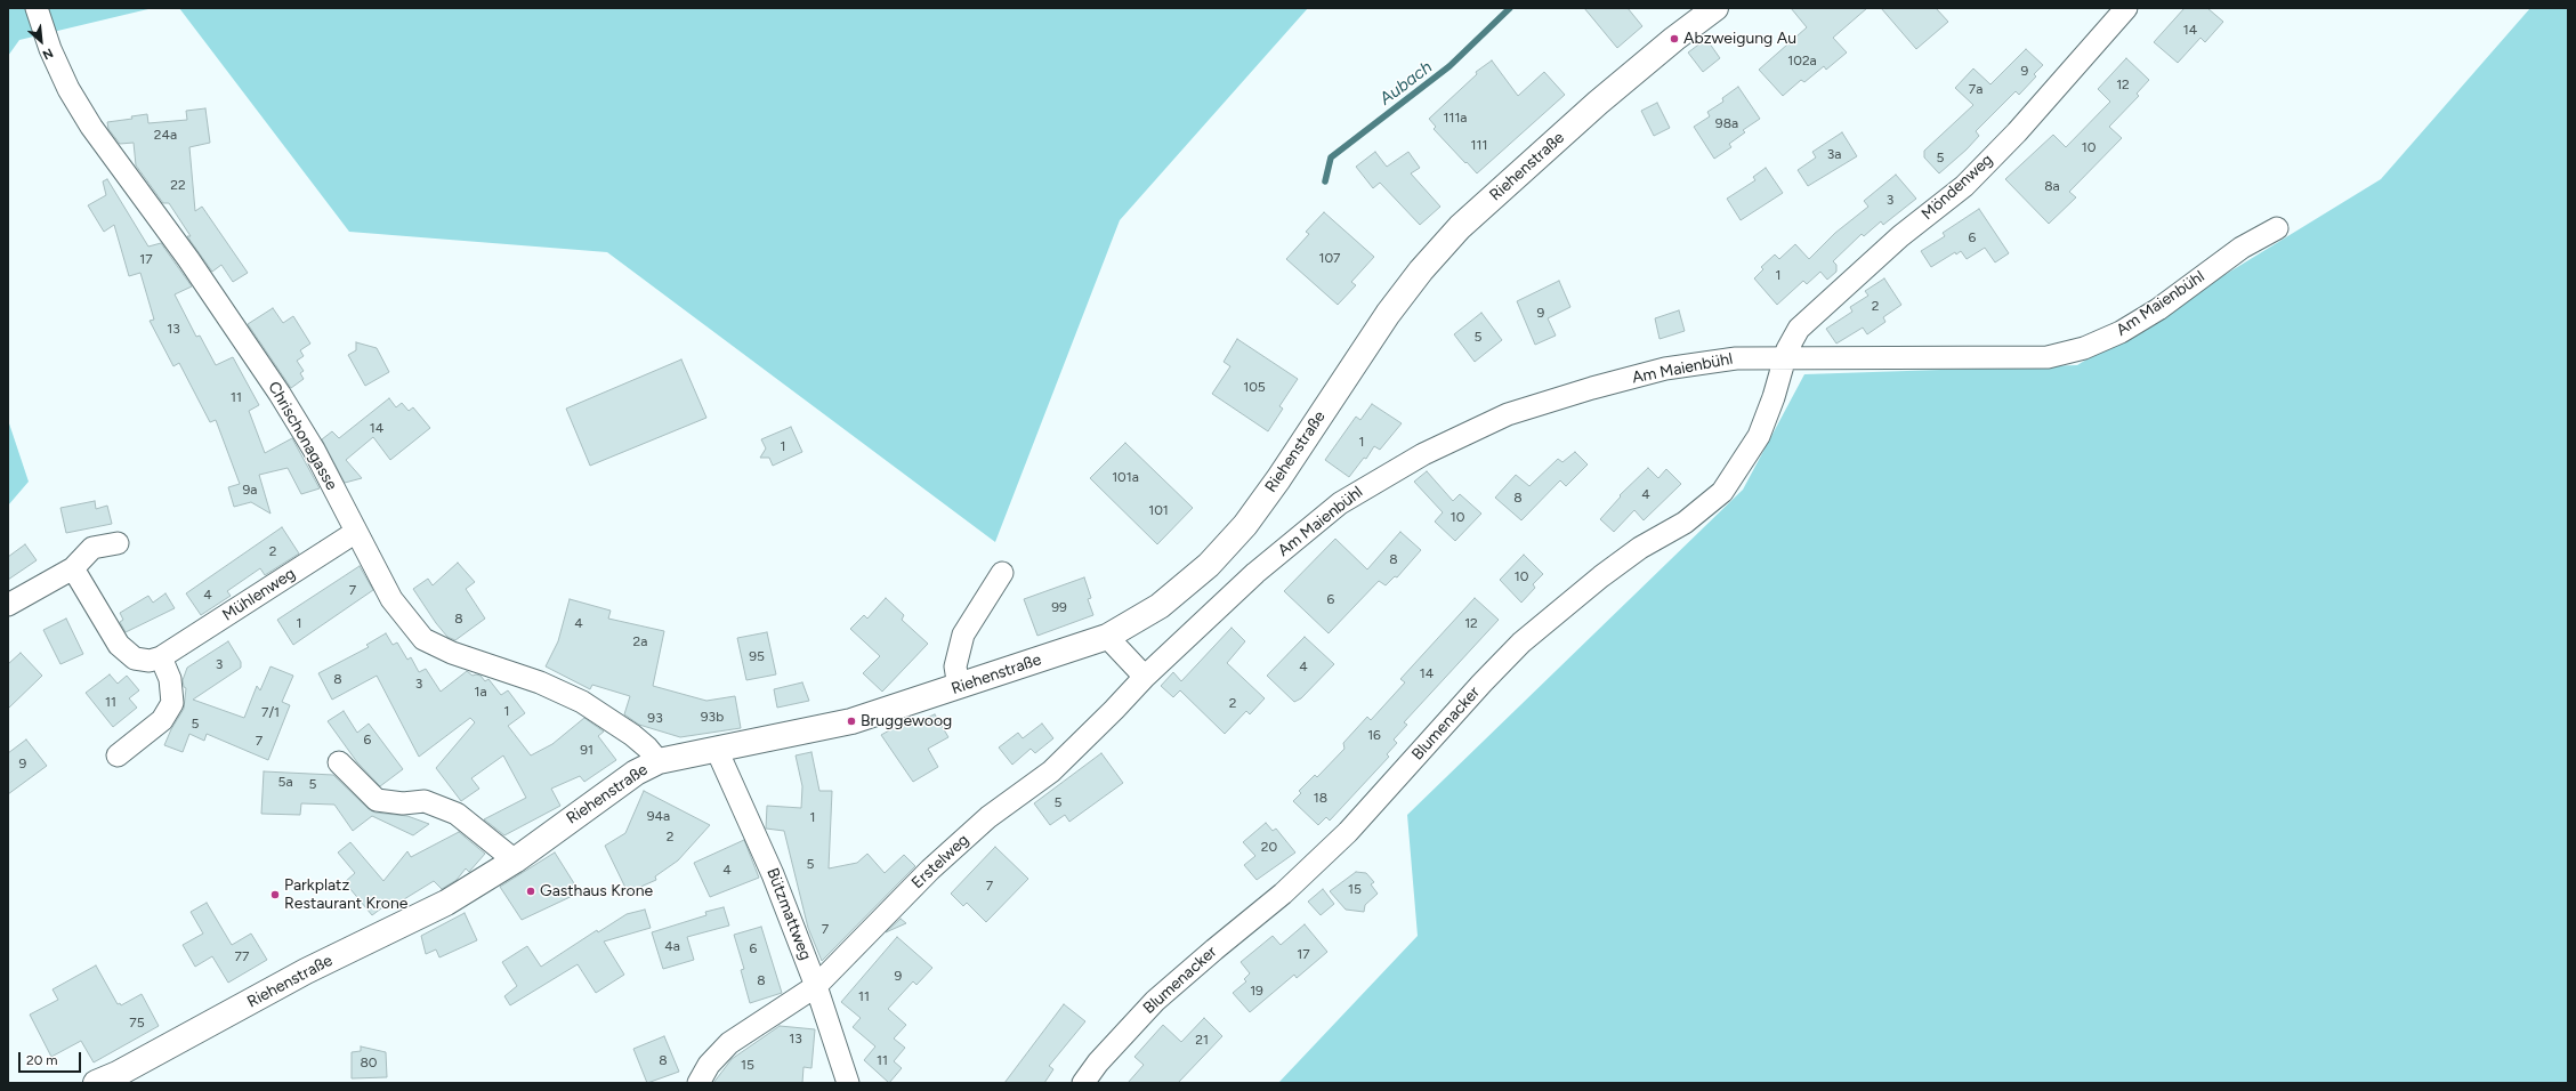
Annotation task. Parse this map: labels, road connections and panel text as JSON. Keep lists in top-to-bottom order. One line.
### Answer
{"streets":{"street":["Riehenstraße","Möndenweg","Am Maienbühl","Chrischonagasse","Mühlenweg","Blumenacker","Erstelweg","Bützmattweg"]},"crossings":[["Riehenstraße","Chrischonagasse"],["Riehenstraße","Bützmattweg"],["Möndenweg","Am Maienbühl"],["Möndenweg","Blumenacker"],["Am Maienbühl","Blumenacker"],["Am Maienbühl","Erstelweg"],["Chrischonagasse","Mühlenweg"],["Erstelweg","Bützmattweg"]],"water":["Aubach"],"places":["Abzweigung Au","Bruggewoog","Gasthaus Krone","Parkplatz Restaurant Krone"],"house_numbers":["14","102a","9","12","7a","111a","98a","24a","111","10","3a","5","22","8a","3","6","107","17","1","2","9","13","5","105","11","14","1","1","101a","9a","4","8","101","10","2","8","10","7","4","6","99","8","1","4","12","2a","95","3","4","14","8","3","1a","11","2","1","7/1","93b","93","5","16","6","7","91","9","5a","5","18","5","94a","1","2","20","5","4","7","15","7","4a","6","17","77","9","8","19","11","75","13","21","8","11","80","15"],"scale_bar":"20 m","north":"bottom right"}
